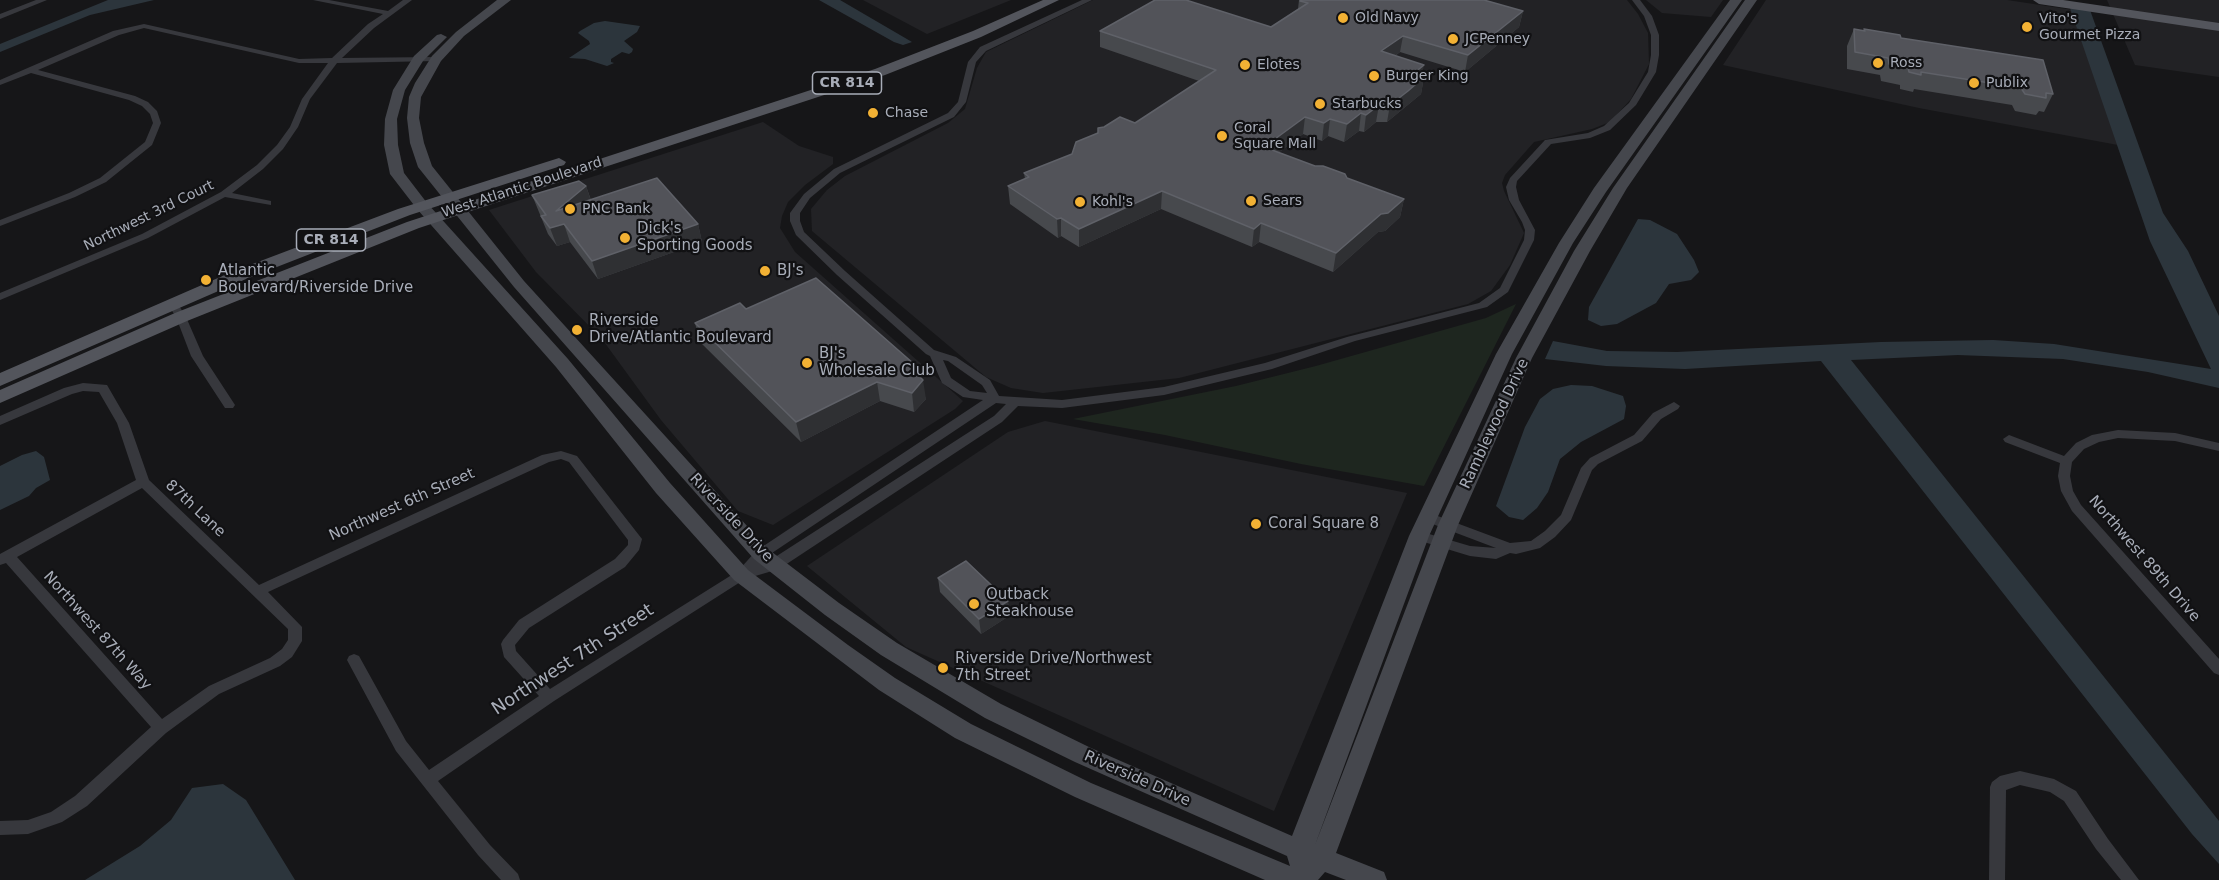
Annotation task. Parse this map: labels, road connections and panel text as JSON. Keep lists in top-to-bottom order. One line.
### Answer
{"streets":{"main road":["CR 814","West Atlantic Boulevard"],"street":["Northwest 3rd Court","Ramblewood Drive","Northwest 6th Street","87th Lane","Riverside Drive","Northwest 89th Drive","Northwest 87th Way","Northwest 7th Street"]},"crossings":[["West Atlantic Boulevard","Riverside Drive"],["Ramblewood Drive","Riverside Drive"],["Northwest 6th Street","87th Lane"],["Northwest 6th Street","Northwest 7th Street"],["87th Lane","Northwest 87th Way"],["Riverside Drive","Northwest 7th Street"]],"places":["Old Navy","Vito's Gourmet Pizza","JCPenney","Ross","Elotes","Burger King","Publix","Starbucks","Chase","Coral Square Mall","Sears","Kohl's","PNC Bank","Dick's Sporting Goods","BJ's","Atlantic Boulevard/Riverside Drive","Riverside Drive/Atlantic Boulevard","BJ's Wholesale Club","Coral Square 8","Outback Steakhouse","Riverside Drive/Northwest 7th Street"]}
